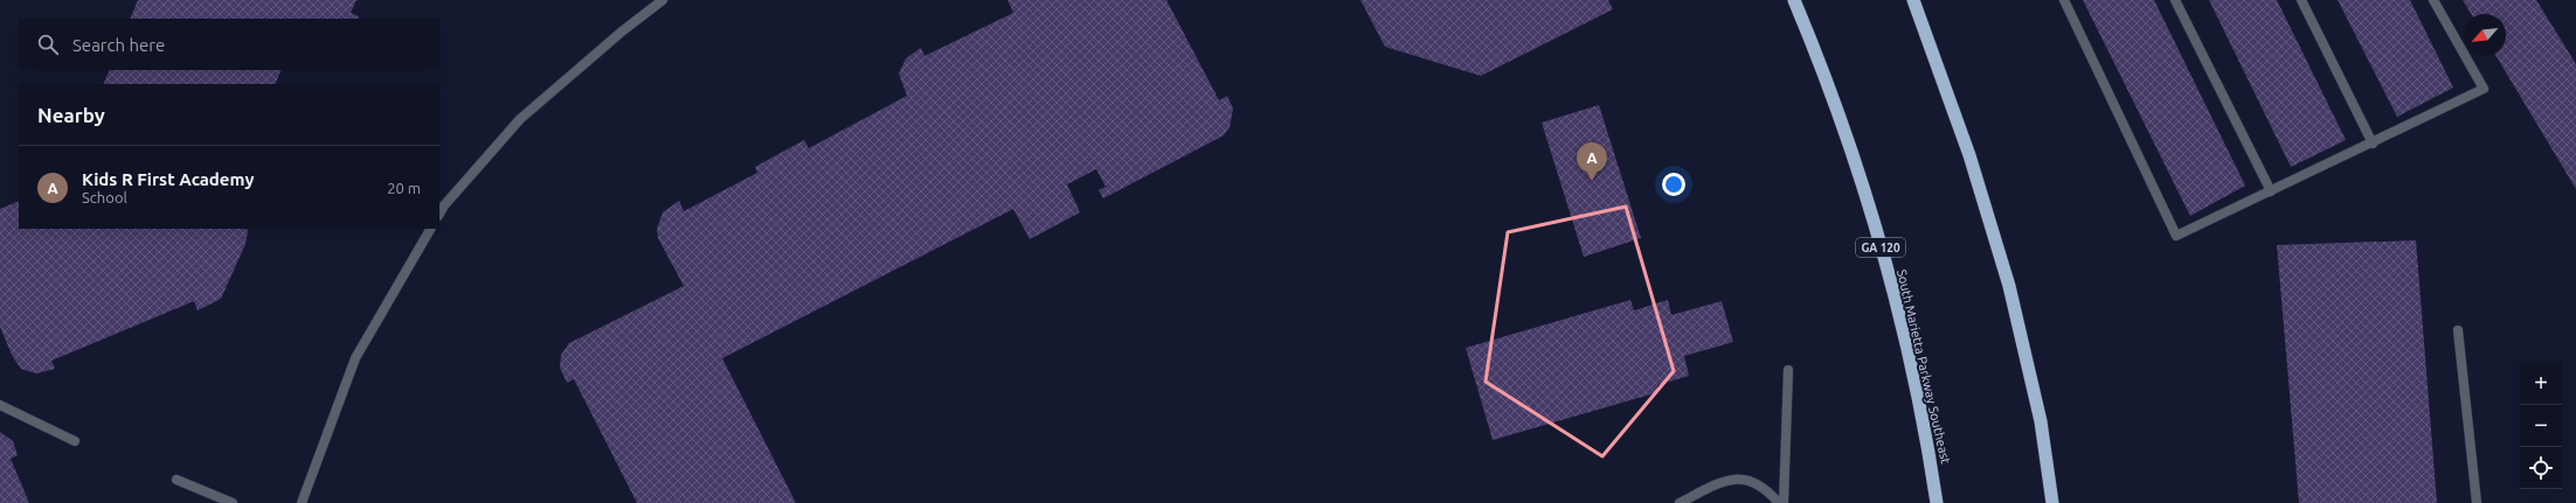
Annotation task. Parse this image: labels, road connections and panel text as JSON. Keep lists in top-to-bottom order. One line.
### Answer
{"streets":{"highway":["GA 120","South Marietta Parkway Southeast"]},"north":"bottom left","page":{"search":"Search here","heading":"Nearby","pins":"A","list":[{"mark":"A","name":"Kids R First Academy","note":"School","value":"20 m"}],"map_buttons":["+","−"]}}
